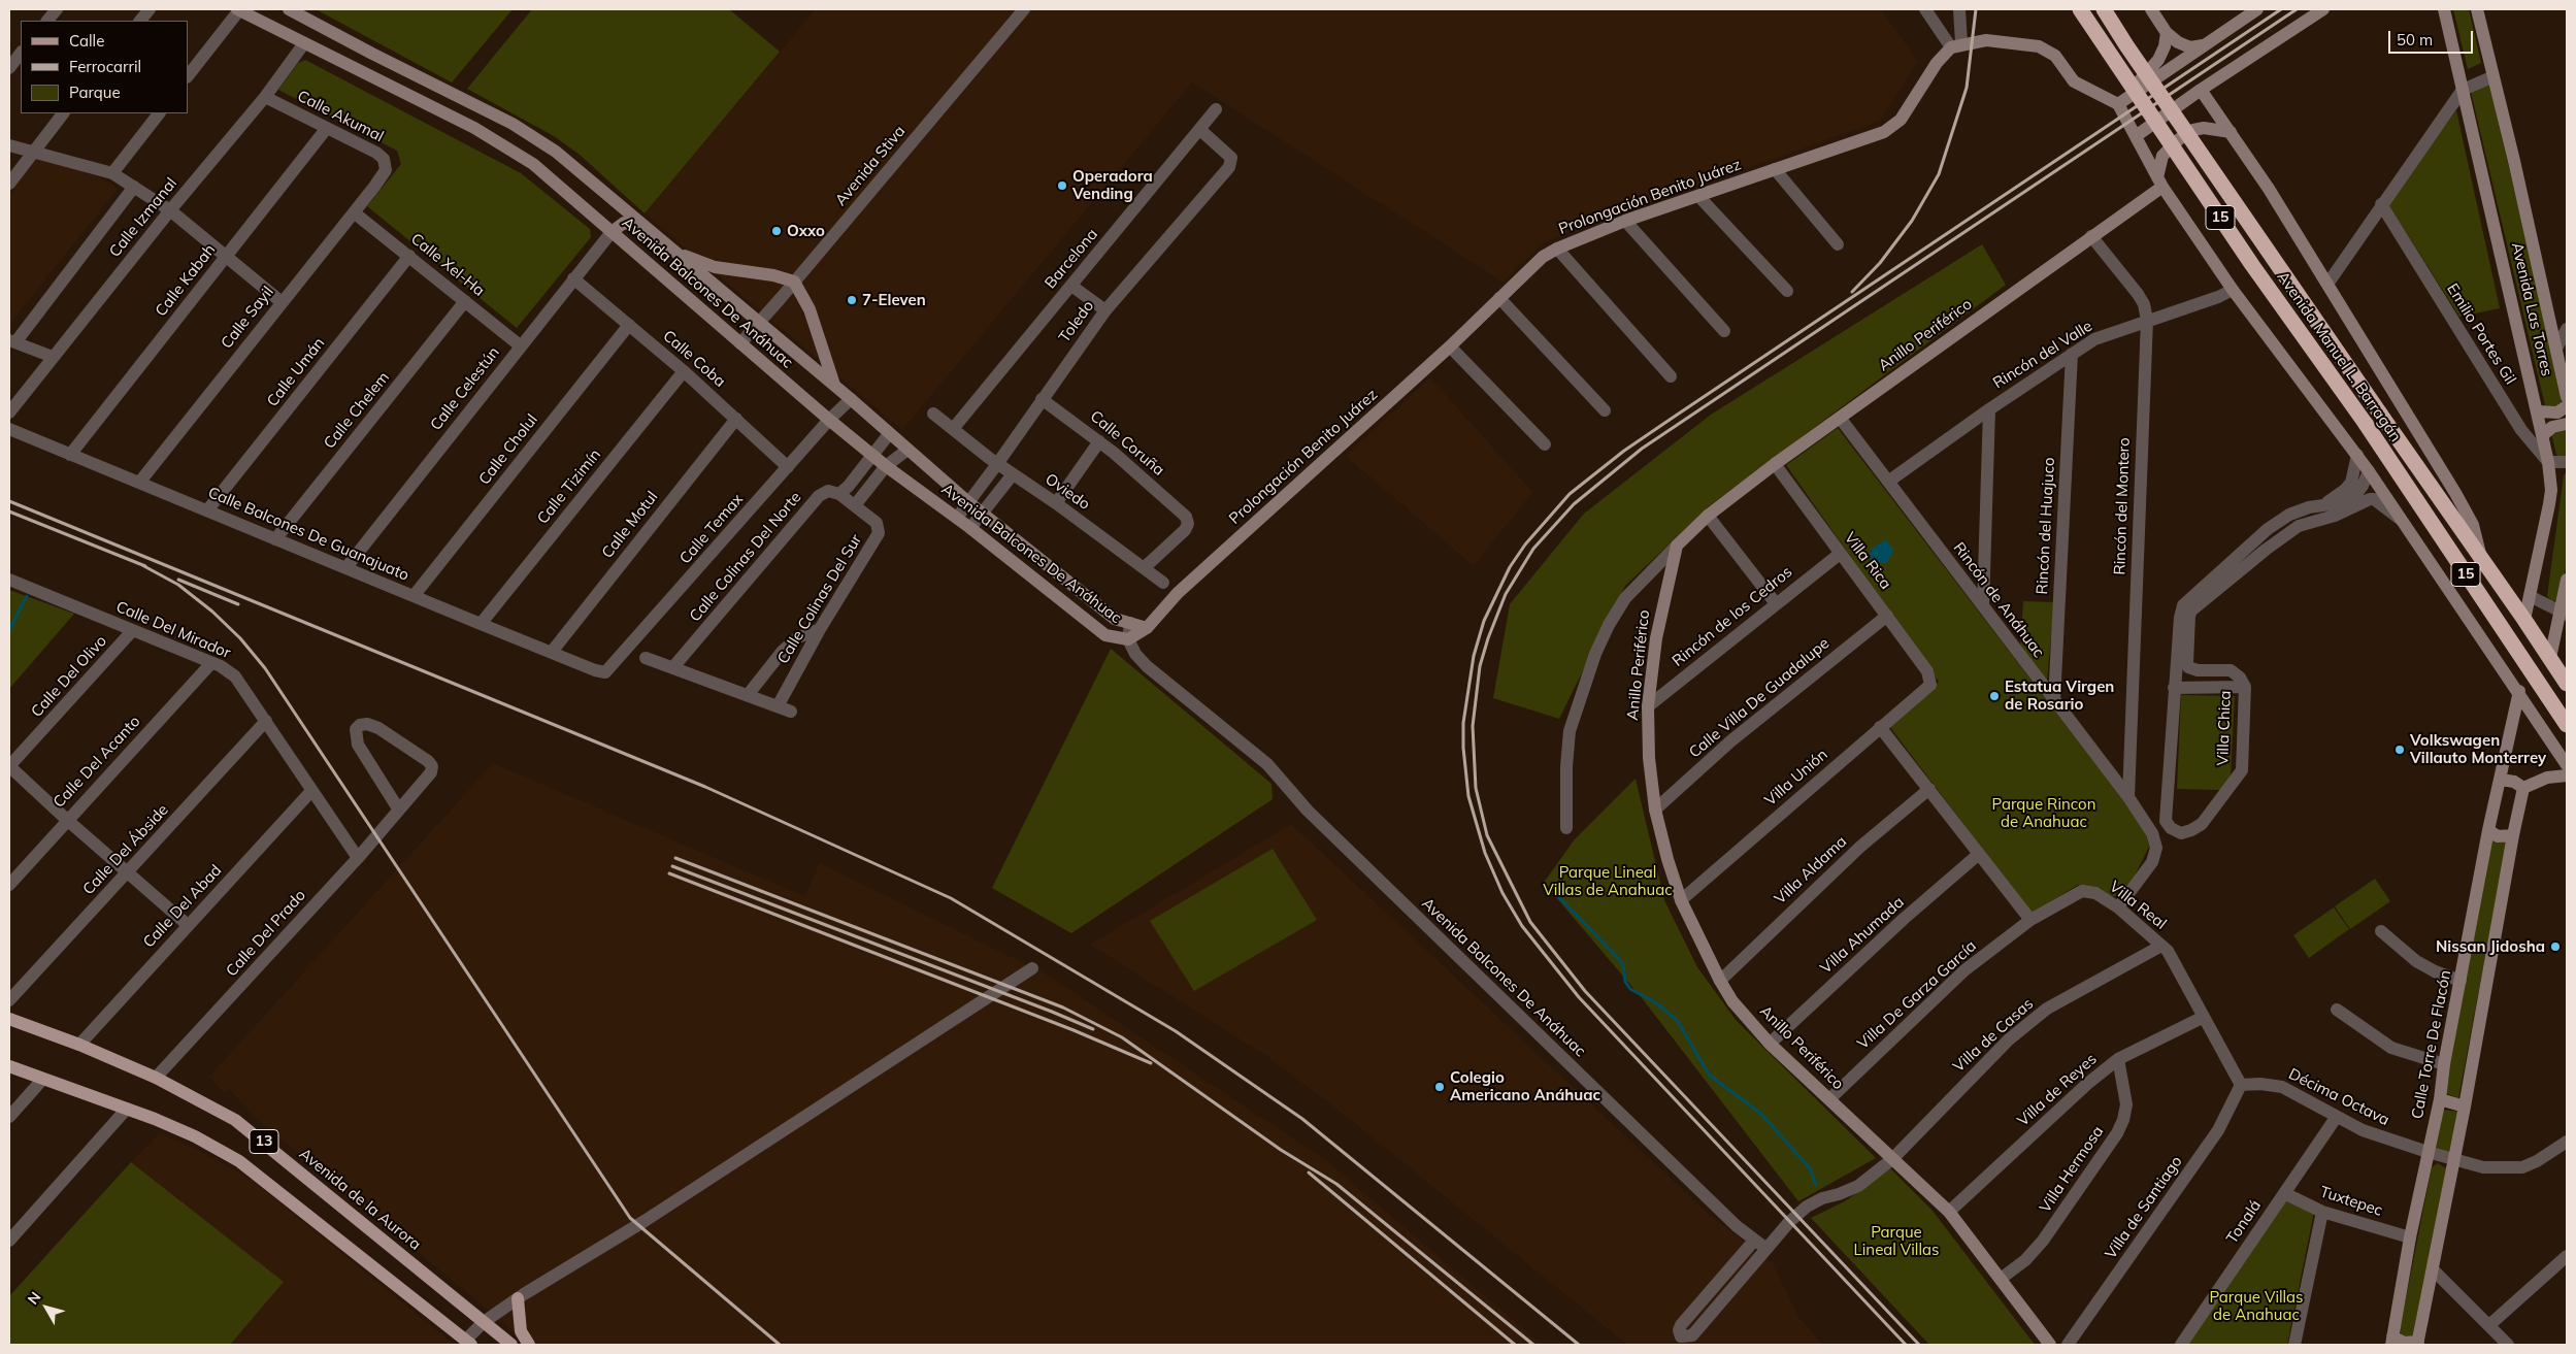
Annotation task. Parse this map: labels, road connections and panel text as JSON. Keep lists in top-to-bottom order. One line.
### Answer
{"streets":{"highway":["15","Avenida Manuel L. Barragán"],"main road":["13","Avenida de la Aurora"],"street":["Calle Akumal","Avenida Stiva","Prolongación Benito Juárez","Calle Izmanal","Barcelona","Calle Xel-Ha","Calle Kabah","Avenida Balcones De Anáhuac","Avenida Las Torres","Calle Sayil","Toledo","Emilio Portes Gil","Anillo Periférico","Rincón del Valle","Calle Coba","Calle Umán","Calle Celestún","Calle Chelem","Calle Coruña","Calle Cholul","Calle Tizimín","Oviedo","Rincón del Montero","Calle Motul","Rincón del Huajuco","Calle Temax","Calle Balcones De Guanajuato","Calle Colinas Del Norte","Villa Rica","Calle Colinas Del Sur","Rincón de Anáhuac","Rincón de los Cedros","Calle Del Mirador","Calle Del Olivo","Calle Villa De Guadalupe","Villa Chica","Calle Del Acanto","Villa Unión","Calle Del Ábside","Villa Aldama","Villa Real","Calle Del Abad","Calle Del Prado","Villa Ahumada","Villa De Garza García","Villa de Casas","Calle Torre De Flacón","Villa de Reyes","Décima Octava","Villa Hermosa","Tuxtepec","Villa de Santiago","Tonalá"]},"crossings":[["Calle Akumal","Calle Izmanal"],["Calle Akumal","Calle Kabah"],["Calle Akumal","Calle Sayil"],["Avenida Stiva","Avenida Balcones De Anáhuac"],["Prolongación Benito Juárez","Avenida Balcones De Anáhuac"],["Calle Izmanal","Avenida Balcones De Anáhuac"],["Barcelona","Toledo"],["Barcelona","Oviedo"],["Calle Xel-Ha","Calle Sayil"],["Calle Xel-Ha","Calle Umán"],["Calle Xel-Ha","Calle Celestún"],["Calle Xel-Ha","Calle Chelem"],["Calle Kabah","Calle Balcones De Guanajuato"],["Avenida Balcones De Anáhuac","Toledo"],["Avenida Balcones De Anáhuac","Calle Celestún"],["Avenida Balcones De Anáhuac","Calle Temax"],["Avenida Balcones De Anáhuac","Calle Colinas Del Norte"],["Avenida Las Torres","Emilio Portes Gil"],["Avenida Las Torres","Avenida Manuel L. Barragán"],["Calle Sayil","Calle Balcones De Guanajuato"],["Toledo","Calle Coruña"],["Toledo","Oviedo"],["Anillo Periférico","Rincón del Montero"],["Anillo Periférico","Villa Rica"],["Anillo Periférico","Rincón de Anáhuac"],["Anillo Periférico","Rincón de los Cedros"],["Anillo Periférico","Calle Villa De Guadalupe"],["Anillo Periférico","Villa Unión"],["Anillo Periférico","Villa Aldama"],["Anillo Periférico","Villa Ahumada"],["Anillo Periférico","Villa De Garza García"],["Anillo Periférico","Villa de Casas"],["Anillo Periférico","Villa de Reyes"],["Anillo Periférico","Villa Hermosa"],["Rincón del Valle","Rincón del Montero"],["Rincón del Valle","Rincón del Huajuco"],["Rincón del Valle","Rincón de Anáhuac"],["Calle Coba","Calle Celestún"],["Calle Coba","Calle Cholul"],["Calle Coba","Calle Tizimín"],["Calle Coba","Calle Motul"],["Calle Coba","Calle Temax"],["Calle Umán","Calle Balcones De Guanajuato"],["Calle Celestún","Calle Balcones De Guanajuato"],["Calle Chelem","Calle Balcones De Guanajuato"],["Calle Coruña","Oviedo"],["Calle Cholul","Calle Balcones De Guanajuato"],["Calle Tizimín","Calle Balcones De Guanajuato"],["Rincón del Montero","Rincón de Anáhuac"],["Calle Motul","Calle Balcones De Guanajuato"],["Rincón del Huajuco","Rincón de Anáhuac"],["Calle Temax","Calle Balcones De Guanajuato"],["Calle Colinas Del Norte","Calle Colinas Del Sur"],["Villa Rica","Rincón de los Cedros"],["Villa Rica","Calle Villa De Guadalupe"],["Villa Rica","Villa Unión"],["Rincón de Anáhuac","Villa Real"],["Calle Del Mirador","Calle Del Olivo"],["Calle Del Mirador","Calle Del Acanto"],["Calle Del Mirador","Calle Del Ábside"],["Calle Del Mirador","Calle Del Abad"],["Calle Del Mirador","Calle Del Prado"],["Villa Real","Villa De Garza García"],["Villa Real","Villa de Casas"],["Villa Real","Villa de Reyes"],["Villa Real","Décima Octava"],["Villa Real","Villa de Santiago"],["Calle Del Abad","Avenida de la Aurora"],["Calle Del Prado","Avenida de la Aurora"],["Calle Torre De Flacón","Décima Octava"],["Calle Torre De Flacón","Tuxtepec"],["Villa de Reyes","Villa Hermosa"],["Décima Octava","Villa de Santiago"],["Décima Octava","Tonalá"],["Tuxtepec","Tonalá"]],"parks":["Parque Rincon de Anahuac","Parque Lineal Villas de Anahuac","Parque Lineal Villas","Parque Villas de Anahuac"],"places":["Operadora Vending","Oxxo","7-Eleven","Estatua Virgen de Rosario","Volkswagen Villauto Monterrey","Nissan Jidosha","Colegio Americano Anáhuac"],"legend":["Calle","Ferrocarril","Parque"],"scale_bar":"50 m","north":"top left"}
